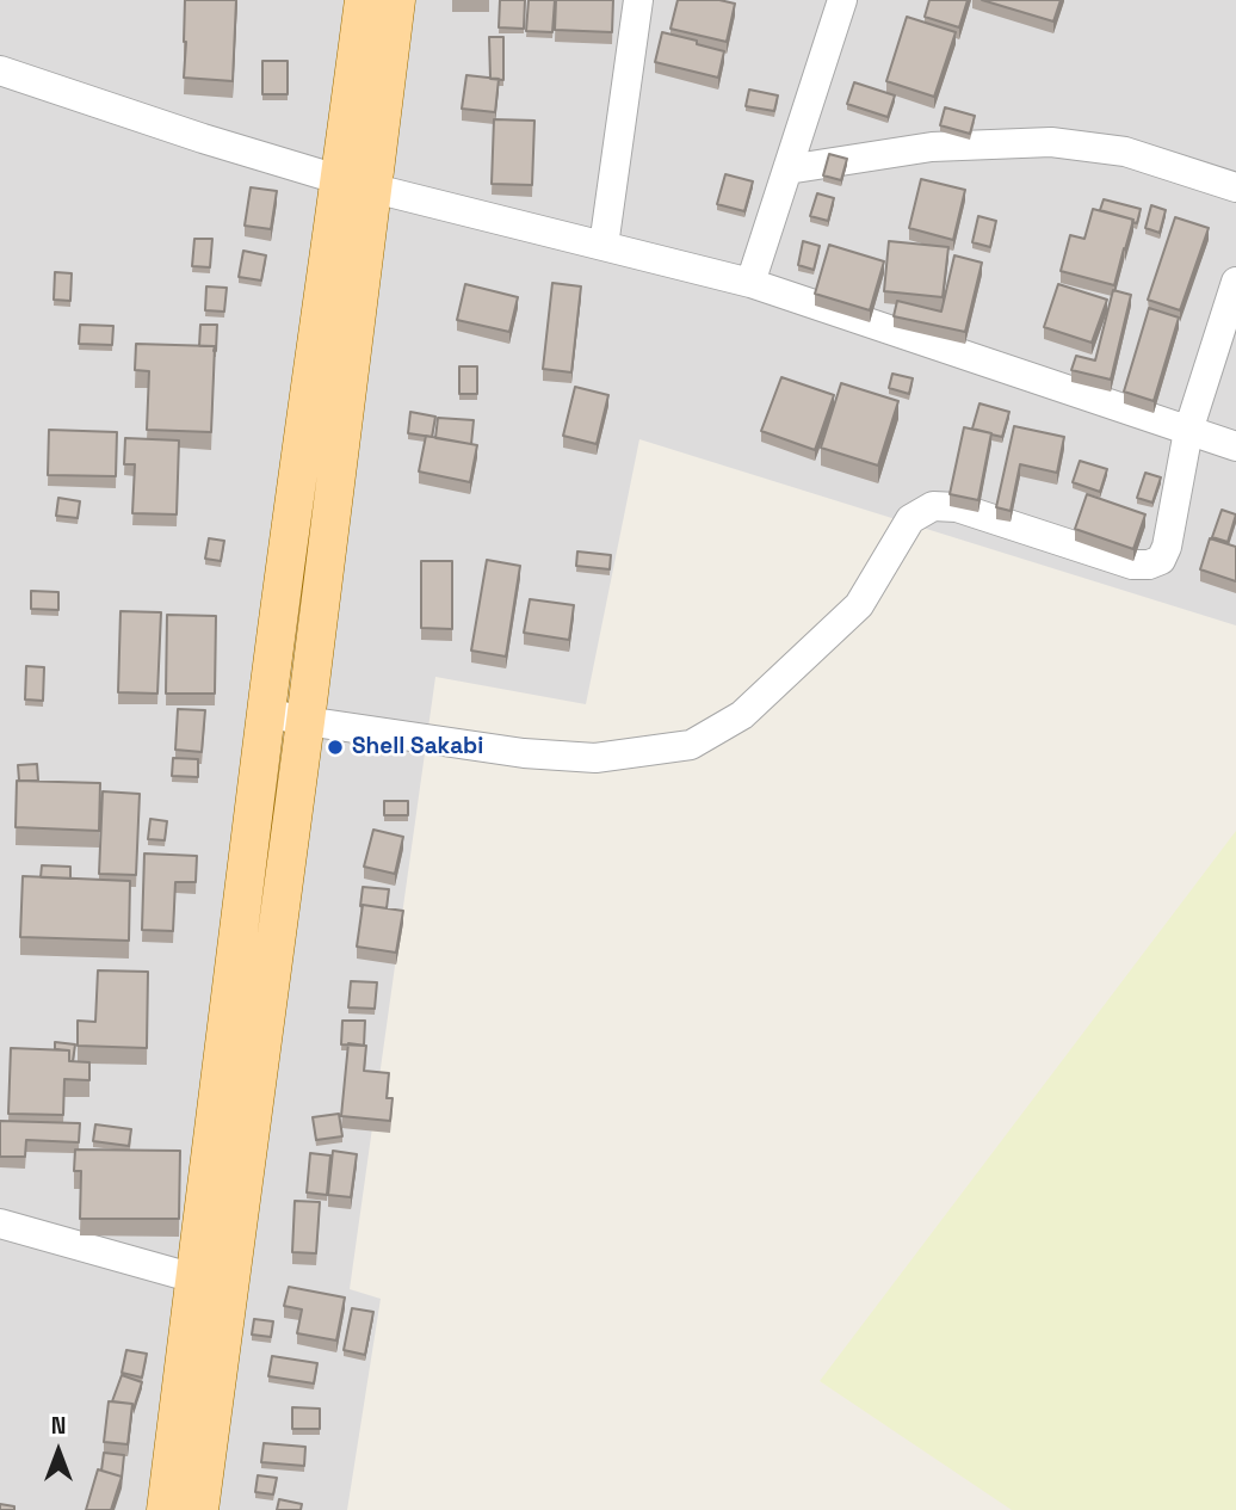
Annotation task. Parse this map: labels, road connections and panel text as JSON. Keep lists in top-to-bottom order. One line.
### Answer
{"places":["Shell Sakabi"],"north":"top"}
